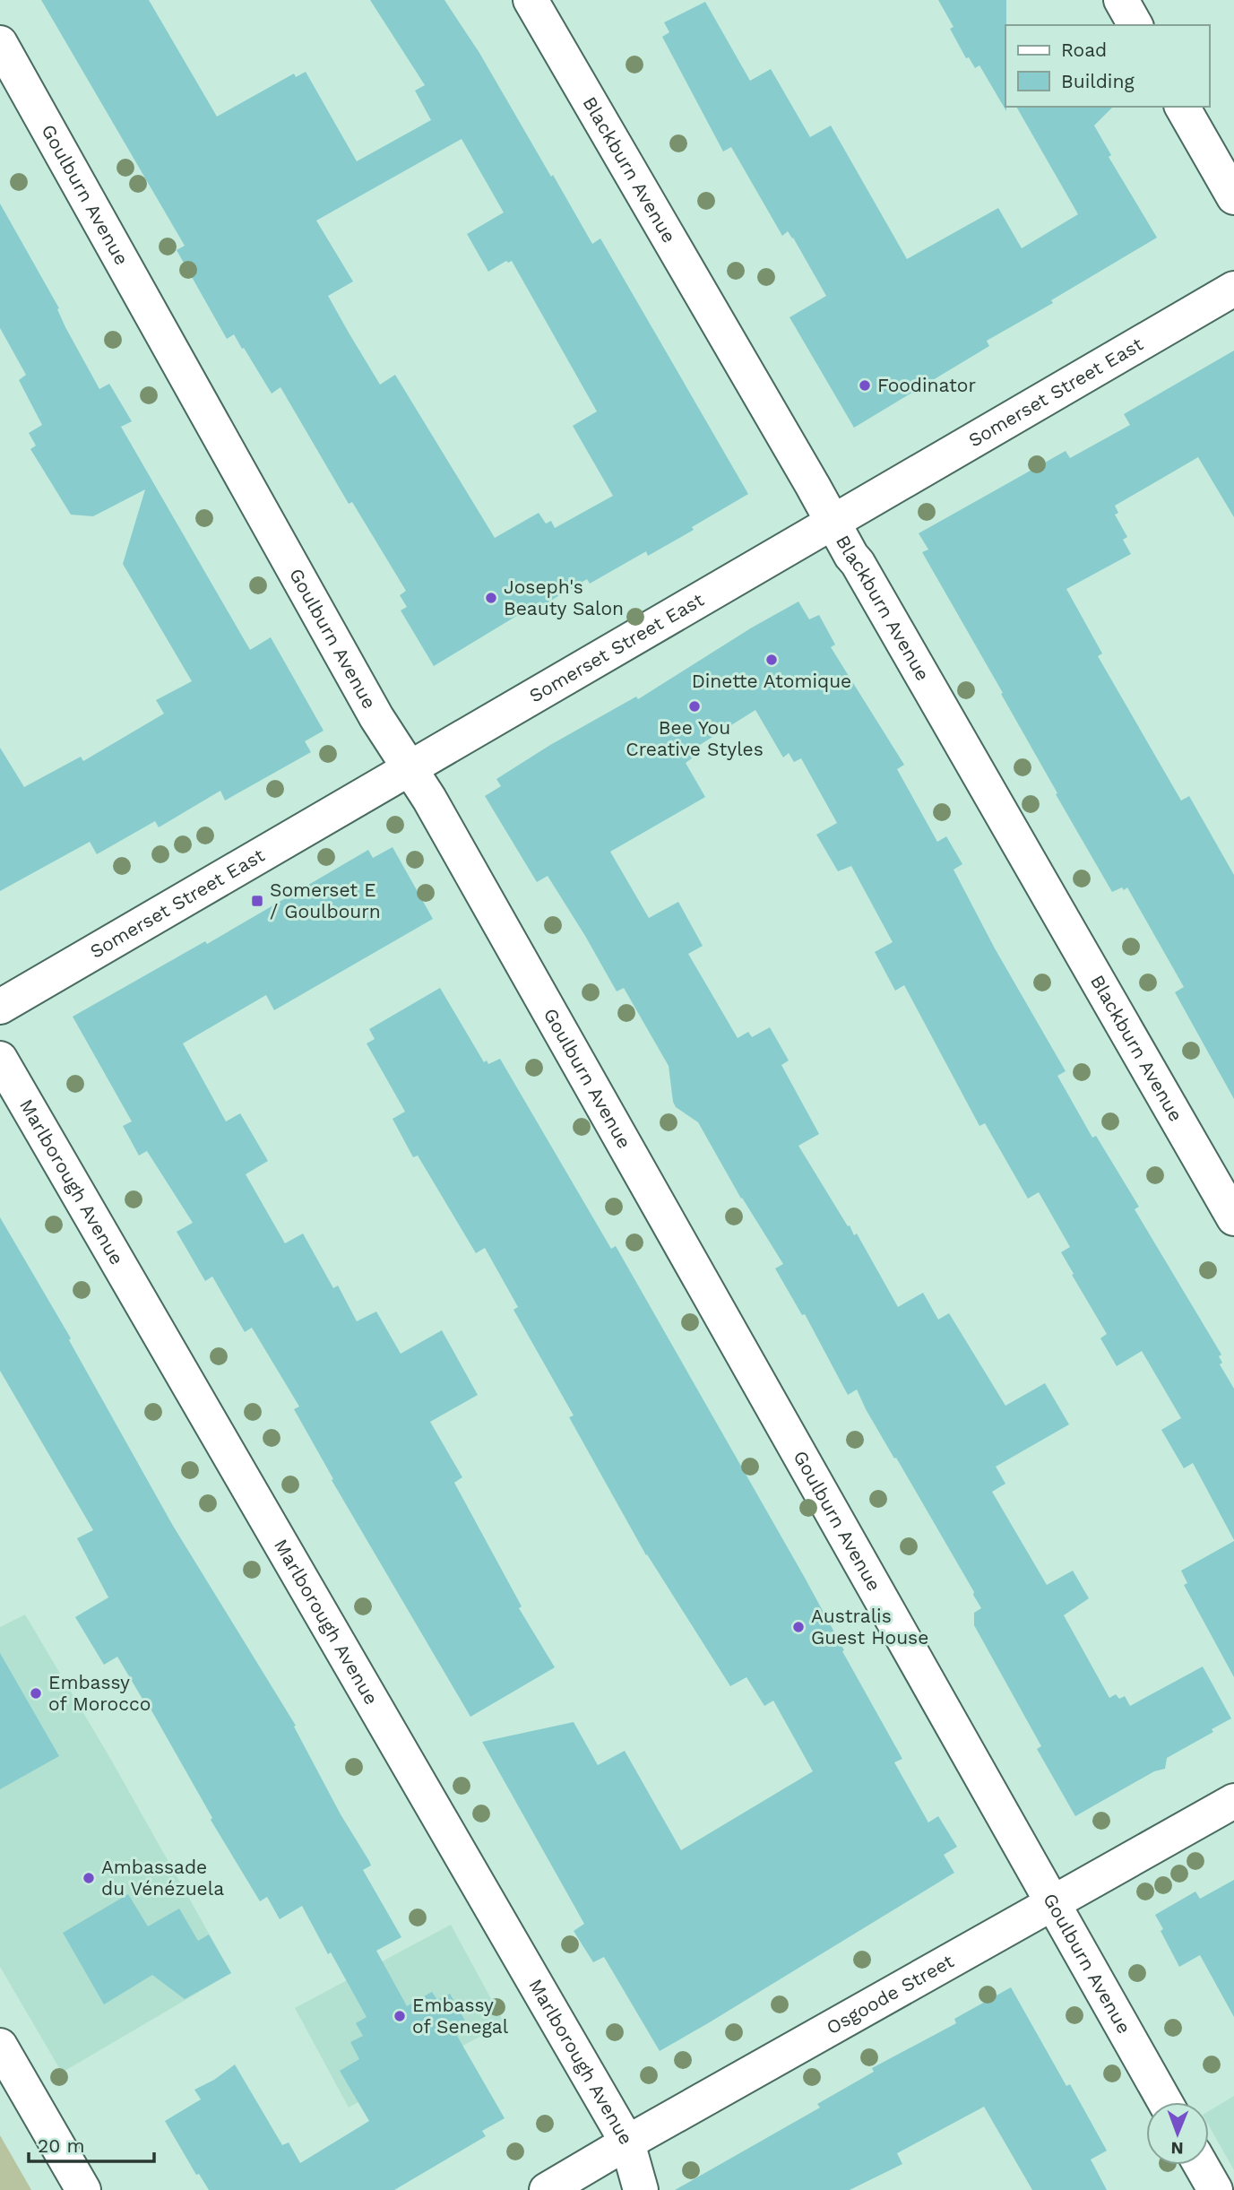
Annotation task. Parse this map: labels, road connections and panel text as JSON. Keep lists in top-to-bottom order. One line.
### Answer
{"streets":{"street":["Blackburn Avenue","Goulburn Avenue","Somerset Street East","Marlborough Avenue","Osgoode Street"]},"crossings":[["Blackburn Avenue","Somerset Street East"],["Goulburn Avenue","Somerset Street East"],["Goulburn Avenue","Osgoode Street"],["Marlborough Avenue","Osgoode Street"]],"places":{"other":["Foodinator","Joseph's Beauty Salon","Dinette Atomique","Bee You Creative Styles","Australis Guest House","Embassy of Morocco","Ambassade du Vénézuela","Embassy of Senegal"],"transit":["Somerset E / Goulbourn"]},"legend":["Road","Building"],"scale_bar":"20 m","north":"bottom"}
